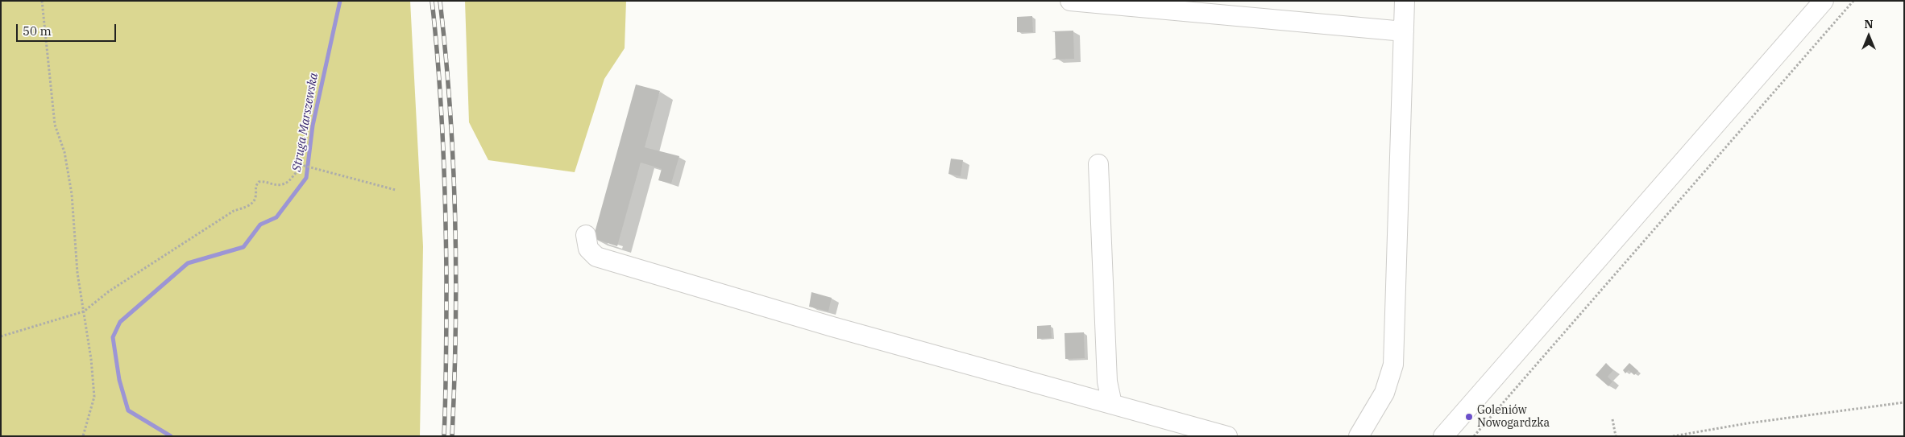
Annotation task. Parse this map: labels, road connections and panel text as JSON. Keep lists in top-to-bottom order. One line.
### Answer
{"water":["Struga Marszewska"],"places":["Goleniów Nowogardzka"],"scale_bar":"50 m","north":"top"}
